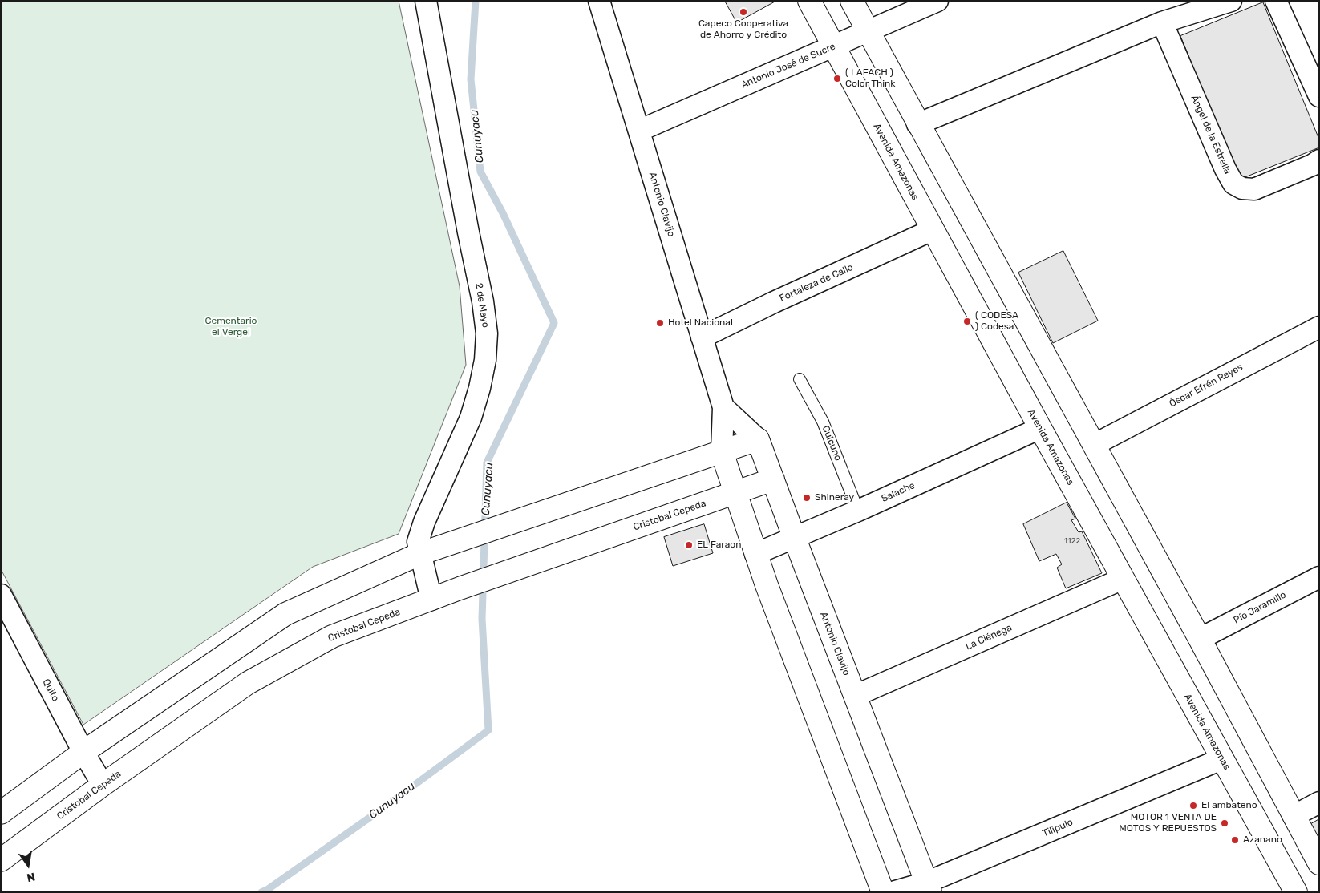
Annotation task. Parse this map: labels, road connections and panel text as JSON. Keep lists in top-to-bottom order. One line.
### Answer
{"streets":{"street":["Antonio José de Sucre","Ángel de la Estrella","Avenida Amazonas","Antonio Clavijo","Fortaleza de Callo","2 de Mayo","Óscar Efrén Reyes","Salache","Cristobal Cepeda","Pío Jaramillo","La Ciénega","Quito","Tilipulo"],"lane":["Cuicuno"]},"crossings":[["Antonio José de Sucre","Avenida Amazonas"],["Antonio José de Sucre","Antonio Clavijo"],["Avenida Amazonas","Fortaleza de Callo"],["Avenida Amazonas","Salache"],["Avenida Amazonas","La Ciénega"],["Avenida Amazonas","Tilipulo"],["Antonio Clavijo","Fortaleza de Callo"],["Antonio Clavijo","Salache"],["Antonio Clavijo","Cristobal Cepeda"],["Antonio Clavijo","La Ciénega"],["Antonio Clavijo","Tilipulo"],["2 de Mayo","Cristobal Cepeda"],["Cuicuno","Salache"],["Cristobal Cepeda","Quito"]],"water":["Cunuyacu"],"parks":["Cementario el Vergel"],"places":["Capeco Cooperativa de Ahorro y Crédito","( LAFACH ) Color Think","( CODESA ) Codesa","Hotel Nacional","Shineray","EL Faraon","El ambateño","MOTOR 1 VENTA DE MOTOS Y REPUESTOS","Azanano"],"house_numbers":["1122"],"north":"bottom"}
